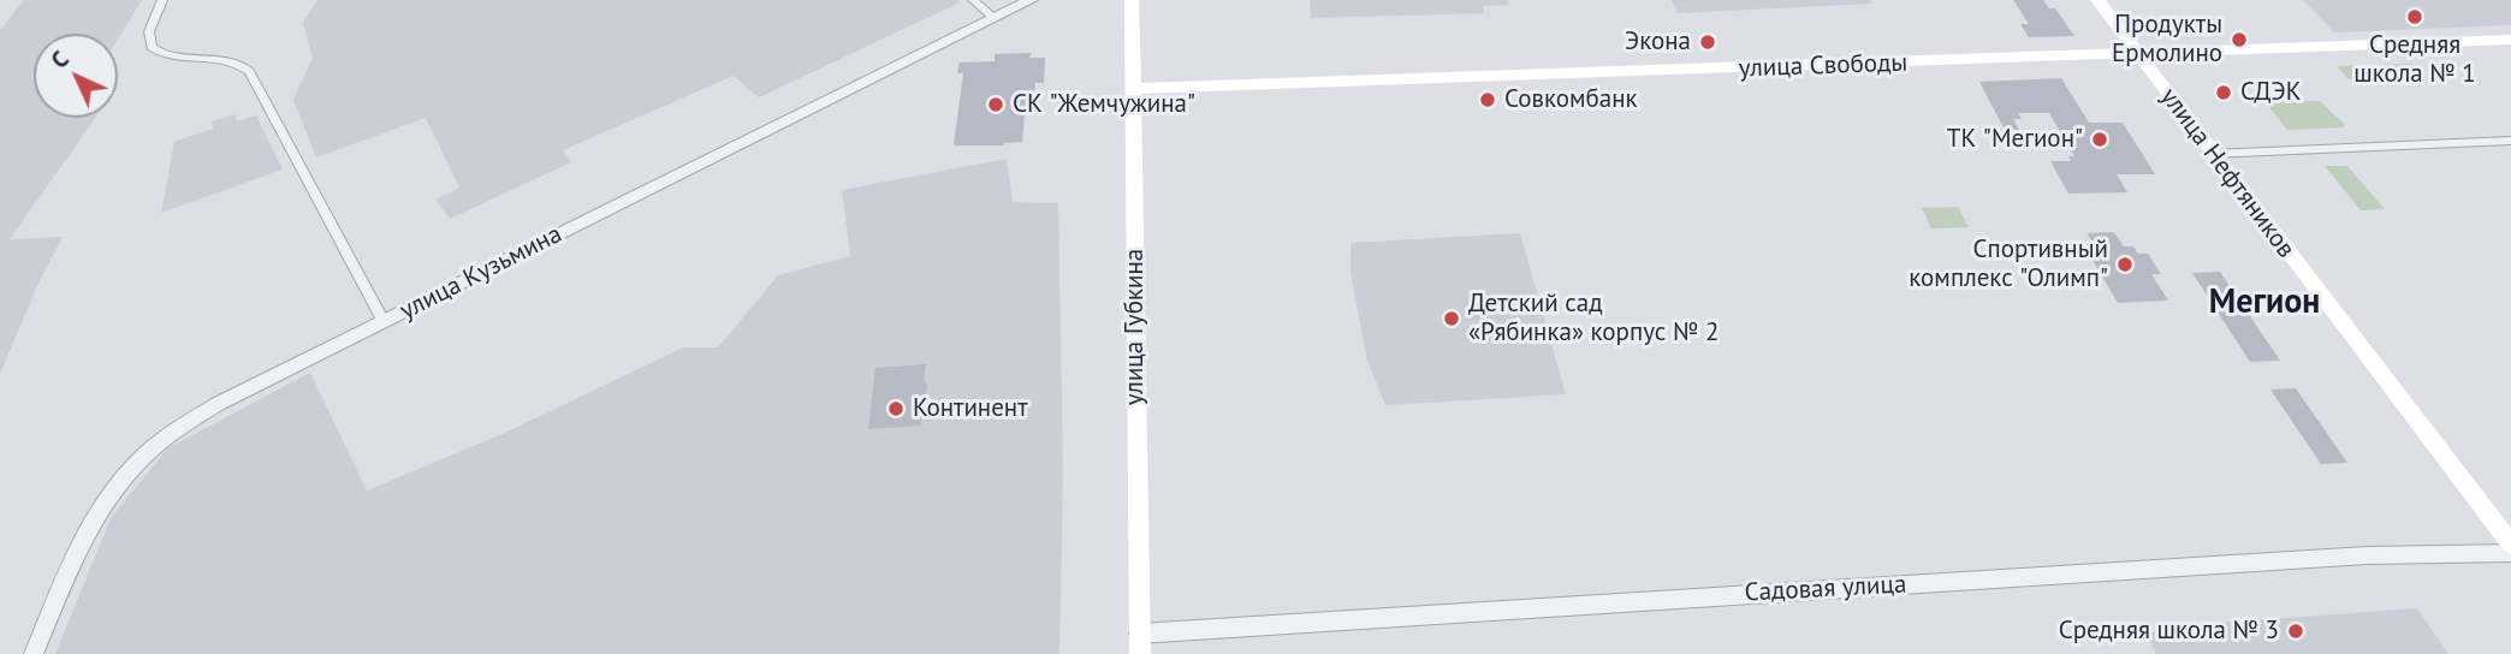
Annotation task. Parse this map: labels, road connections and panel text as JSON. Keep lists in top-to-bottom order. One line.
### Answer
{"streets":{"main road":["улица Свободы","улица Нефтяников","улица Губкина"],"street":["улица Кузьмина","Садовая улица"]},"crossings":[["улица Свободы","улица Нефтяников"],["улица Свободы","улица Губкина"],["улица Губкина","Садовая улица"]],"districts":["Мегион"],"places":["Средняя школа № 1","Продукты Ермолино","Экона","СДЭК","Совкомбанк","СК \"Жемчужина\"","ТК \"Мегион\"","Спортивный комплекс \"Олимп\"","Детский сад «Рябинка» корпус № 2","Континент","Средняя школа № 3"],"north":"top left"}
